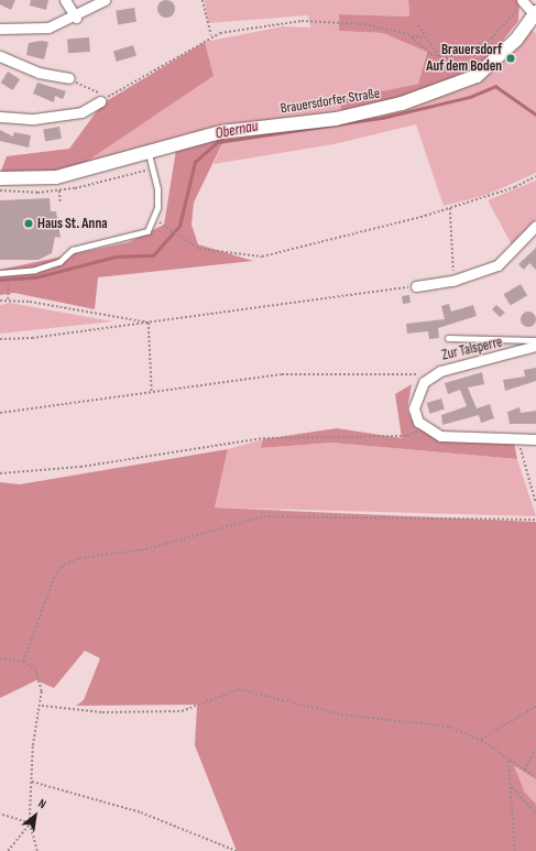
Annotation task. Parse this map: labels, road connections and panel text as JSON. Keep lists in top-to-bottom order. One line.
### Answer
{"streets":{"street":["Brauersdorfer Straße","Zur Talsperre"]},"water":["Obernau"],"places":["Brauersdorf Auf dem Boden","Haus St. Anna"],"north":"top right"}
